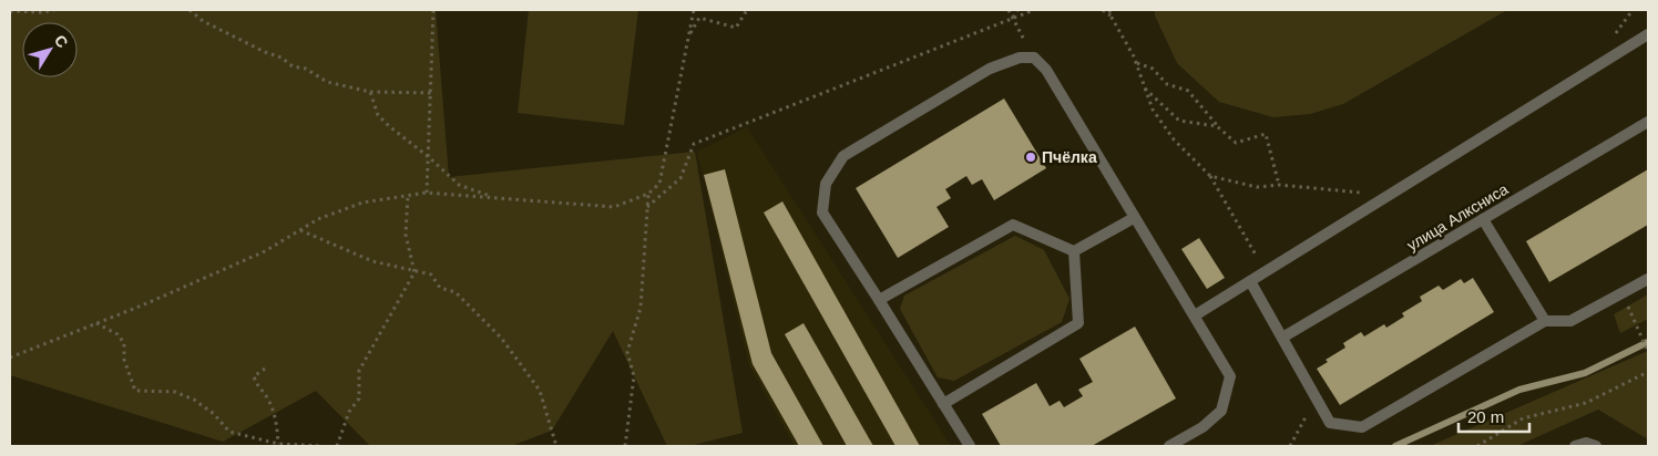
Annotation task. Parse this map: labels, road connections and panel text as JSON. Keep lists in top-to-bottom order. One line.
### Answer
{"streets":{"lane":["улица Алксниса"]},"places":["Пчёлка"],"scale_bar":"20 m","north":"top right"}
